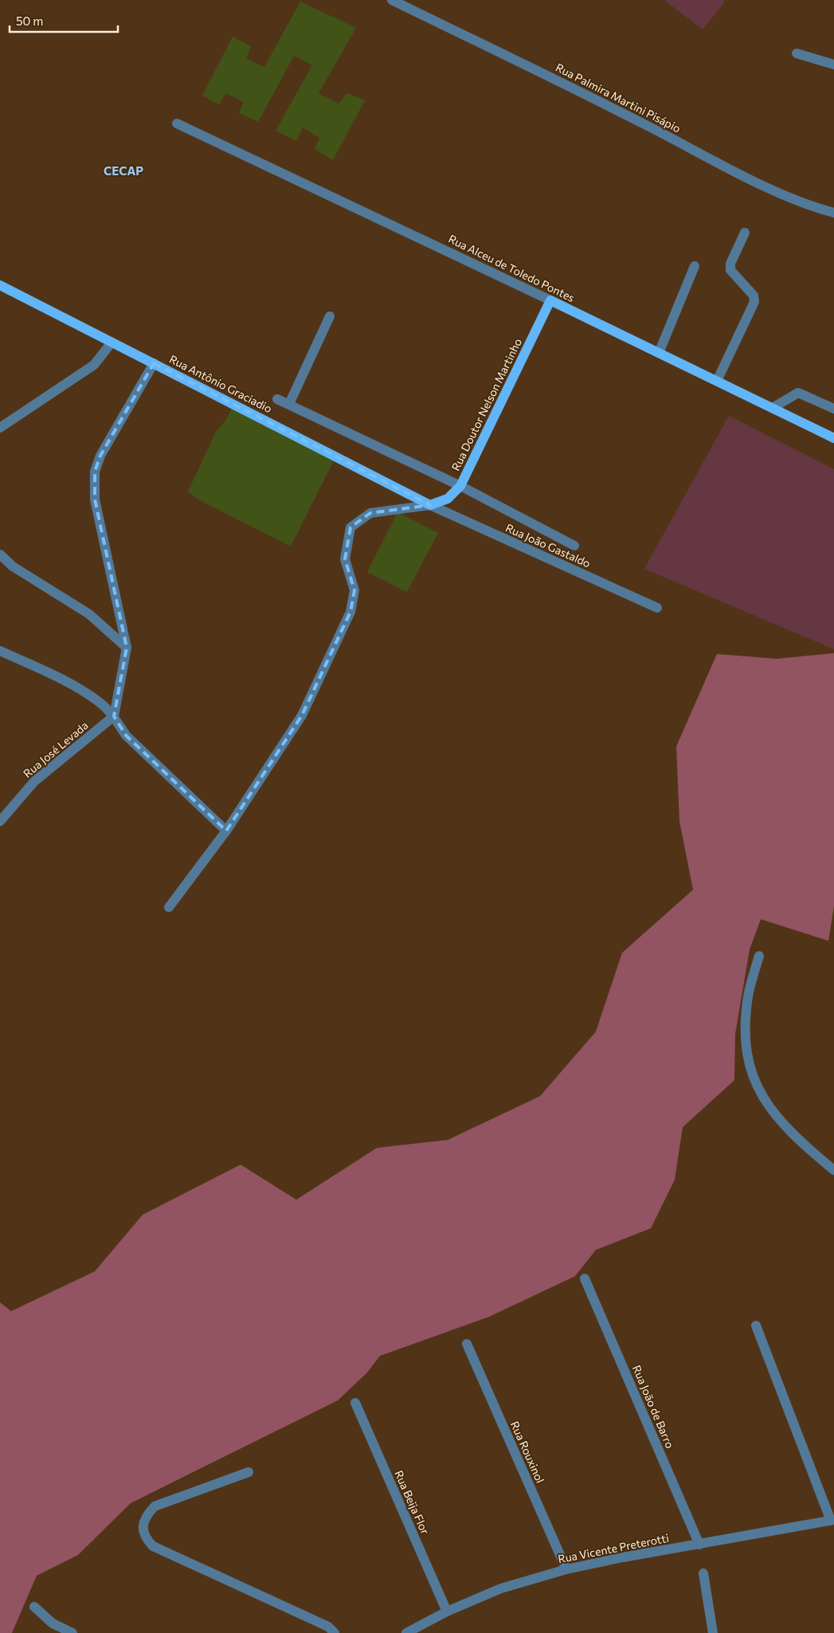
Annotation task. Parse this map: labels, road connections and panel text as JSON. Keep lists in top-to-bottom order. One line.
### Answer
{"streets":{"main road":["Rua Alceu de Toledo Pontes","Rua Antônio Graciadio","Rua Doutor Nelson Martinho"],"street":["Rua Palmira Martini Pisápio","Rua João Gastaldo","Rua José Levada","Rua João de Barro","Rua Rouxinol","Rua Beija Flor","Rua Vicente Preterotti"]},"crossings":[["Rua Alceu de Toledo Pontes","Rua Doutor Nelson Martinho"],["Rua Antônio Graciadio","Rua Doutor Nelson Martinho"],["Rua Antônio Graciadio","Rua João Gastaldo"],["Rua Doutor Nelson Martinho","Rua João Gastaldo"],["Rua João de Barro","Rua Vicente Preterotti"],["Rua Rouxinol","Rua Vicente Preterotti"],["Rua Beija Flor","Rua Vicente Preterotti"]],"districts":["CECAP"],"scale_bar":"50 m"}
